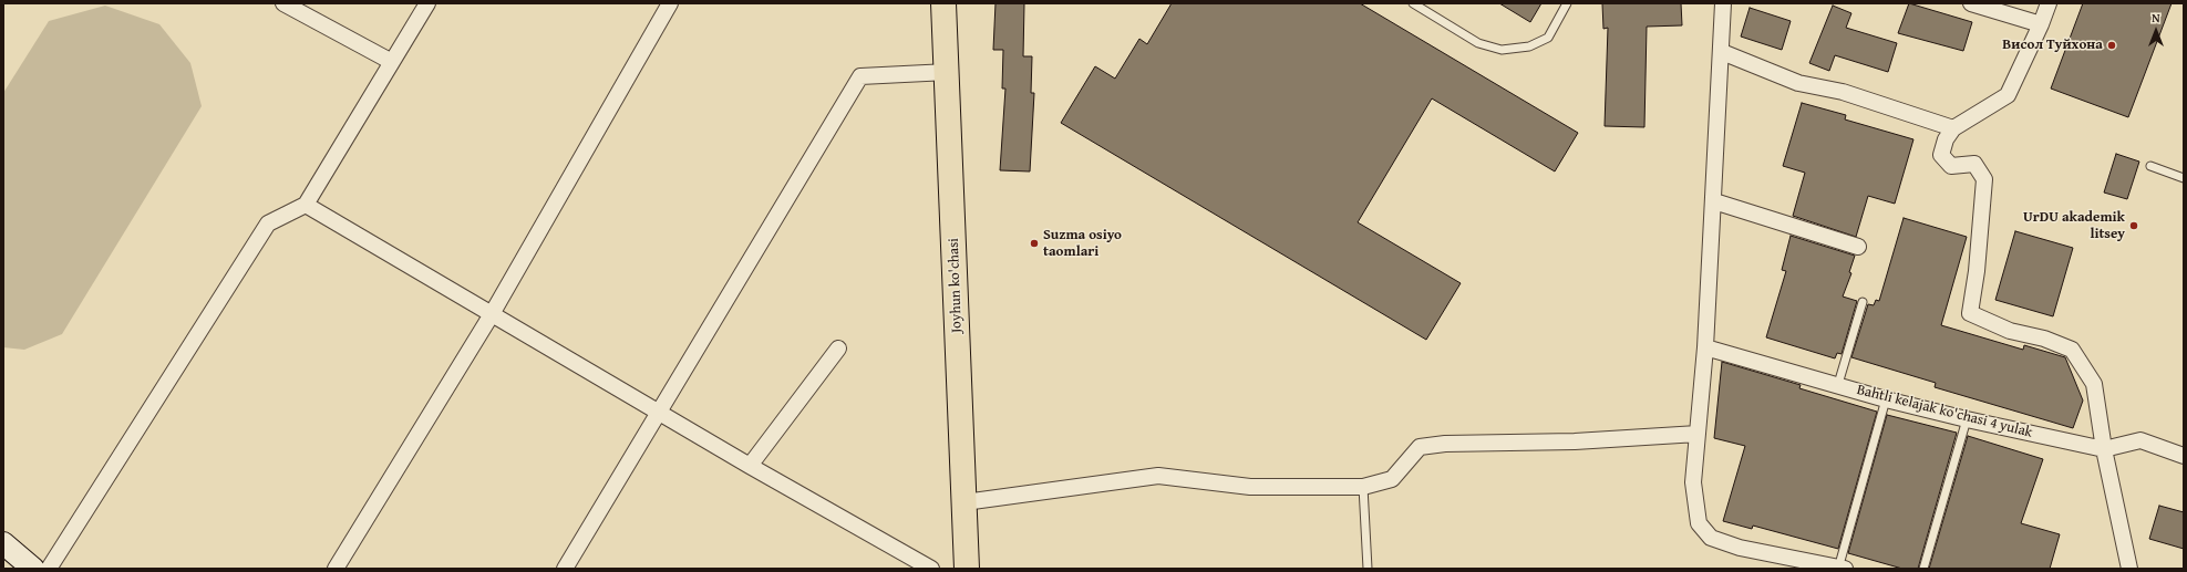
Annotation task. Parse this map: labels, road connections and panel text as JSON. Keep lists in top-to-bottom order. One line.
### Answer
{"streets":{"main road":["Joyhun ko'chasi"],"street":["Bahtli kelajak ko'chasi 4 yulak"]},"places":["Висол Туйхона","UrDU akademik litsey","Suzma osiyo taomlari"],"north":"top"}
